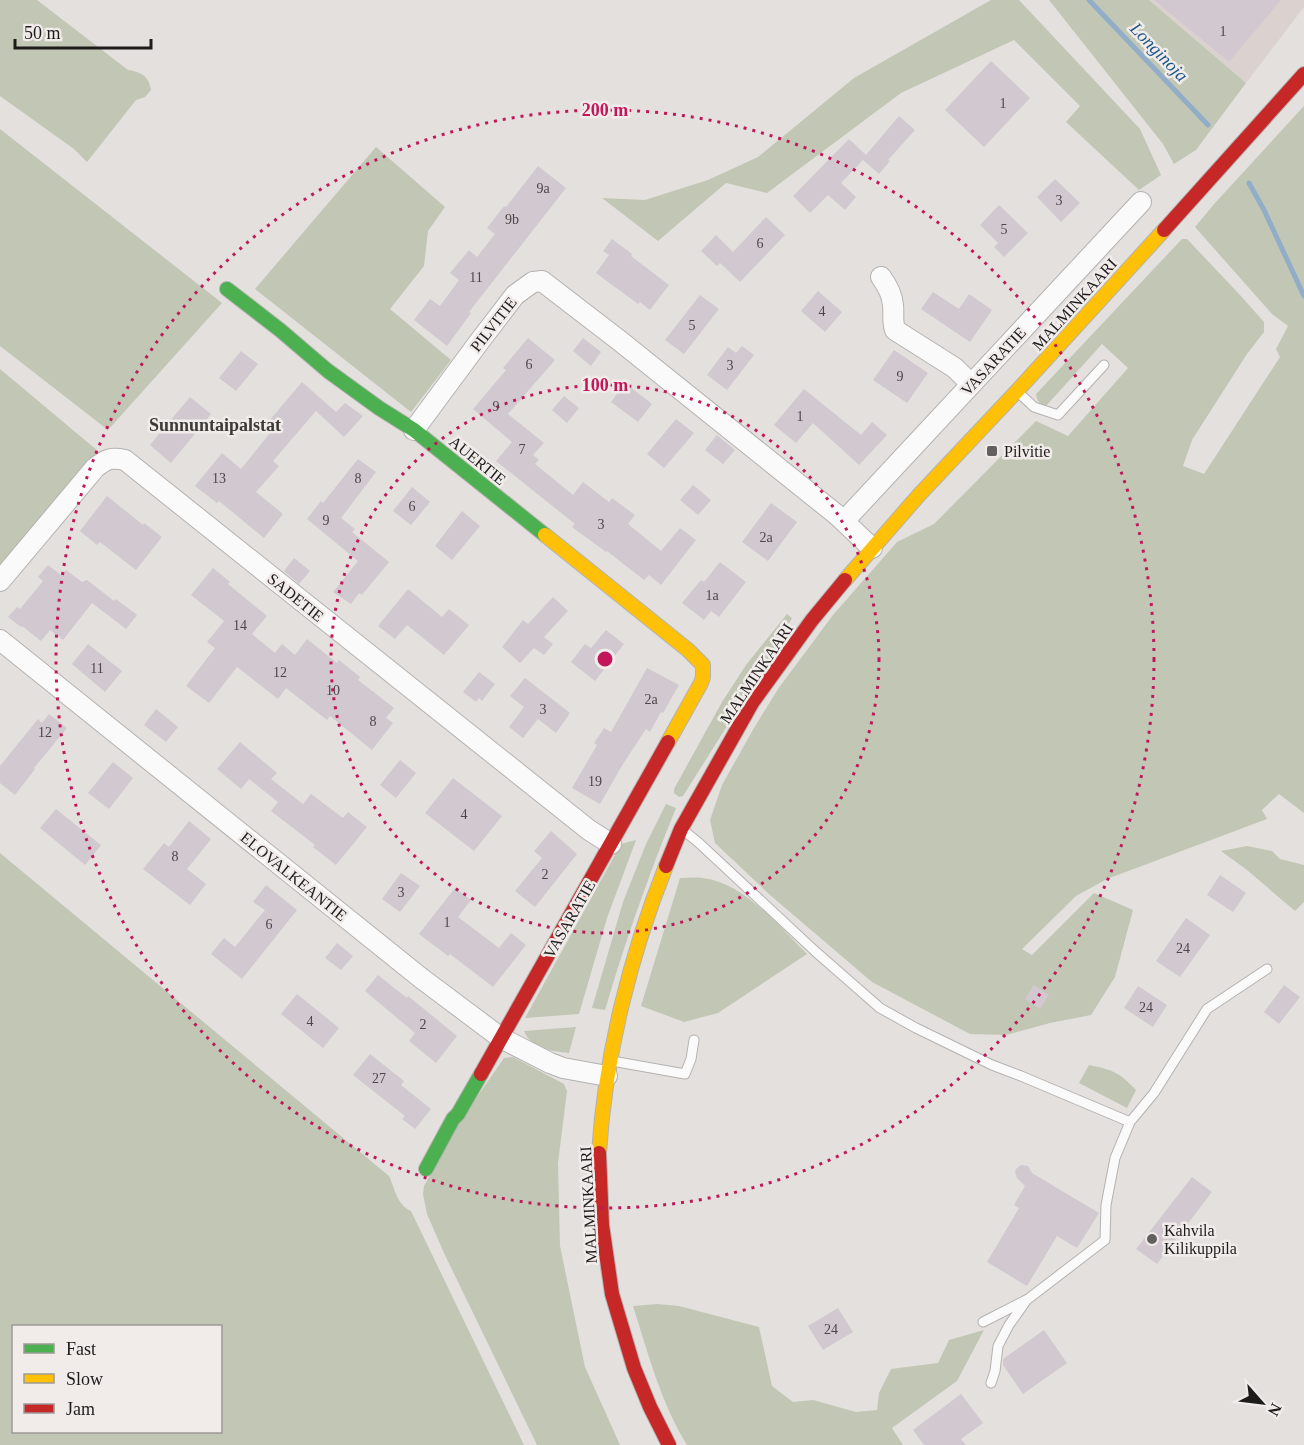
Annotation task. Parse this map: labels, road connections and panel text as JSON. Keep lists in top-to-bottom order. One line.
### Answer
{"streets":{"main road":["MALMINKAARI","VASARATIE","AUERTIE"],"street":["PILVITIE","SADETIE","ELOVALKEANTIE"]},"crossings":[["MALMINKAARI","PILVITIE"],["MALMINKAARI","ELOVALKEANTIE"],["PILVITIE","VASARATIE"],["PILVITIE","AUERTIE"],["VASARATIE","AUERTIE"],["VASARATIE","SADETIE"],["VASARATIE","ELOVALKEANTIE"]],"districts":["Sunnuntaipalstat"],"water":["Longinoja"],"places":{"transit":["Pilvitie"],"other":["Kahvila Kilikuppila"]},"house_numbers":["1","1","9a","3","9b","5","6","11","4","5","6","3","9","9","1","7","13","8","6","9","3","2a","1a","14","11","12","10","2a","3","8","12","19","4","8","2","3","1","6","24","24","4","2","27","24"],"legend":["Fast","Slow","Jam"],"scale_bar":"50 m","north":"bottom right","rings":["200 m","100 m"]}
